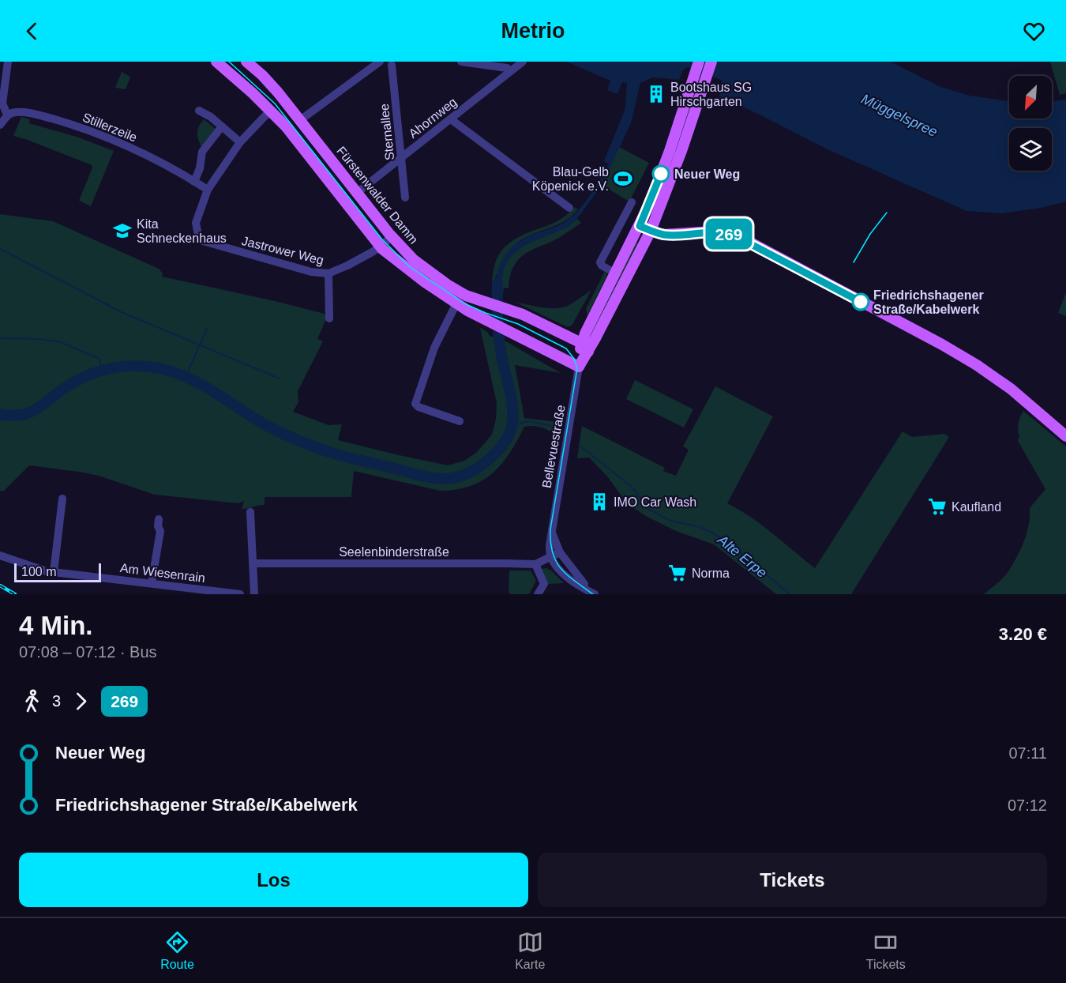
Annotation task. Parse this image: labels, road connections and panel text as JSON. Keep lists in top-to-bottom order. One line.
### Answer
{"streets":{"main road":["Fürstenwalder Damm"],"street":["Ahornweg","Stillerzeile","Sternallee","Jastrower Weg","Bellevuestraße","Seelenbinderstraße","Am Wiesenrain"]},"crossings":[["Ahornweg","Sternallee"],["Ahornweg","Fürstenwalder Damm"],["Stillerzeile","Jastrower Weg"],["Fürstenwalder Damm","Jastrower Weg"],["Fürstenwalder Damm","Bellevuestraße"]],"water":["Müggelspree","Alte Erpe"],"places":{"building":["Bootshaus SG Hirschgarten","IMO Car Wash"],"other":["Neuer Weg","Friedrichshagener Straße/Kabelwerk"],"sports":["Blau-Gelb Köpenick e.V."],"school or university":["Kita Schneckenhaus"],"supermarket":["Kaufland","Norma"]},"lines":["bus line 269"],"scale_bar":"100 m","north":"bottom left","page":{"header":"Metrio","on_map":"269","scale":"100 m","heading":["4 Min.","07:08 – 07:12 · Bus","3.20 €"],"legs":["3","269"],"list":[{"name":"Neuer Weg","value":"07:11"},{"name":"Friedrichshagener Straße/Kabelwerk","value":"07:12"}],"buttons":["Los","Tickets"],"tabs":["Route","Karte","Tickets"]}}
